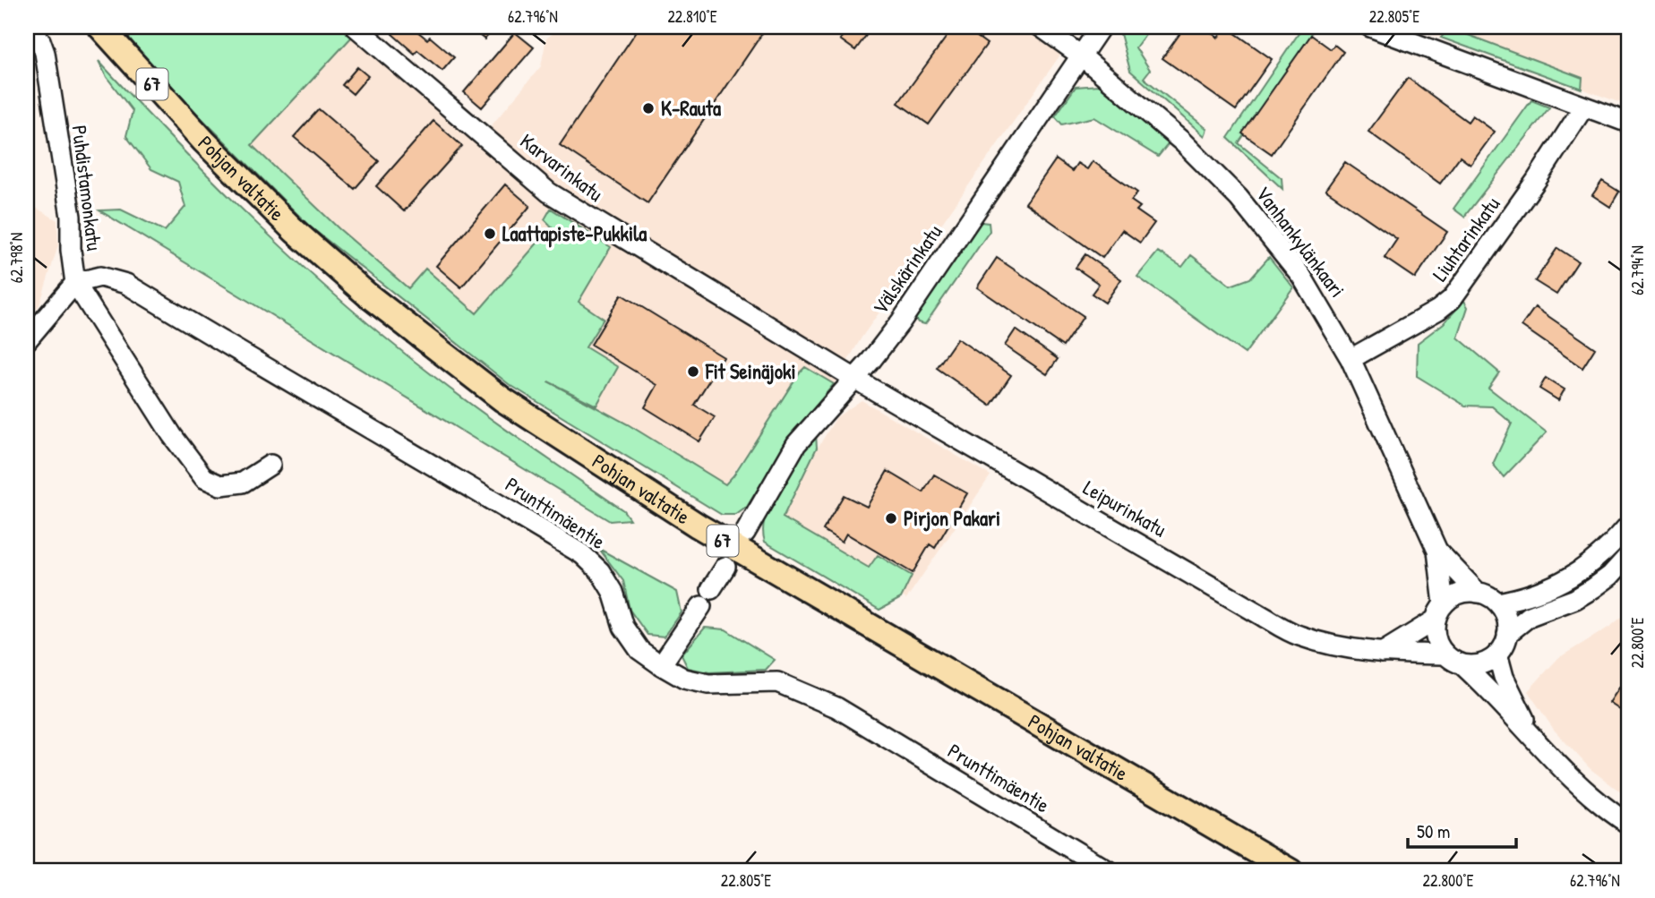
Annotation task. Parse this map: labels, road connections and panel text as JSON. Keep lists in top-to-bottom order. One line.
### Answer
{"streets":{"main road":["67","Pohjan valtatie"],"street":["Karvarinkatu","Puhdistamonkatu","Liuhtarinkatu","Vanhankylänkaari","Välskärinkatu","Leipurinkatu","Prunttimäentie"]},"crossings":[["Karvarinkatu","Välskärinkatu"],["Karvarinkatu","Leipurinkatu"],["Puhdistamonkatu","Prunttimäentie"],["Liuhtarinkatu","Vanhankylänkaari"],["Vanhankylänkaari","Välskärinkatu"],["Vanhankylänkaari","Leipurinkatu"],["Välskärinkatu","Leipurinkatu"]],"places":["K-Rauta","Laattapiste-Pukkila","Fit Seinäjoki","Pirjon Pakari"],"scale_bar":"50 m","coordinates":["62.796°N","22.810°E","22.805°E","62.798°N","62.794°N","22.800°E"]}
